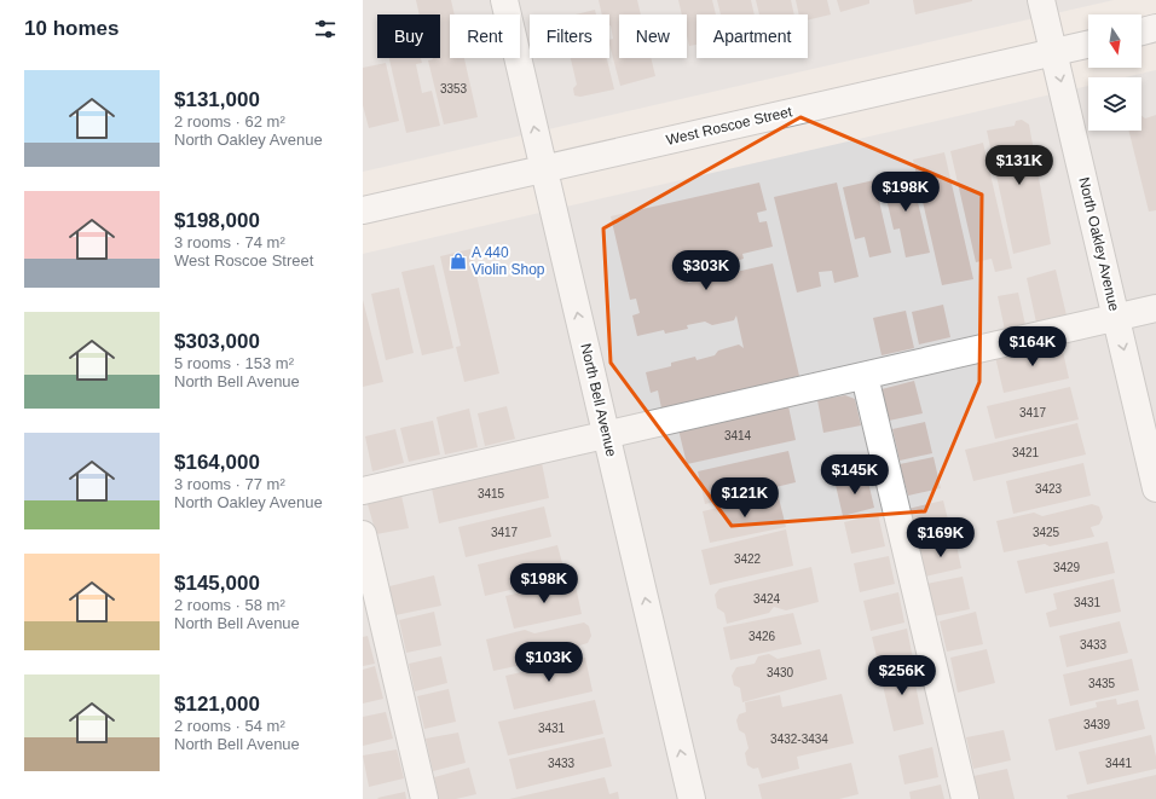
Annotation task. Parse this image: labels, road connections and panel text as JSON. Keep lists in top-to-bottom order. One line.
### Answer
{"streets":{"street":["West Roscoe Street","North Oakley Avenue","North Bell Avenue"]},"crossings":[["West Roscoe Street","North Oakley Avenue"],["West Roscoe Street","North Bell Avenue"]],"one_way":["North Oakley Avenue","North Bell Avenue"],"places":{"shop":["A 440 Violin Shop"]},"house_numbers":["3353","3417","3414","3421","3423","3415","3417","3425","3422","3429","3424","3431","3426","3433","3430","3435","3439","3431","3432-3434","3433","3441"],"north":"bottom","page":{"heading":"10 homes","chip":["Buy","Rent","Filters","New","Apartment"],"list":[{"name":"$131,000","note":"2 rooms · 62 m² · North Oakley Avenue"},{"name":"$198,000","note":"3 rooms · 74 m² · West Roscoe Street"},{"name":"$303,000","note":"5 rooms · 153 m² · North Bell Avenue"},{"name":"$164,000","note":"3 rooms · 77 m² · North Oakley Avenue"},{"name":"$145,000","note":"2 rooms · 58 m² · North Bell Avenue"},{"name":"$121,000","note":"2 rooms · 54 m² · North Bell Avenue"}],"price":["$131K","$198K","$303K","$164K","$145K","$121K","$169K","$198K","$103K","$256K"]}}
